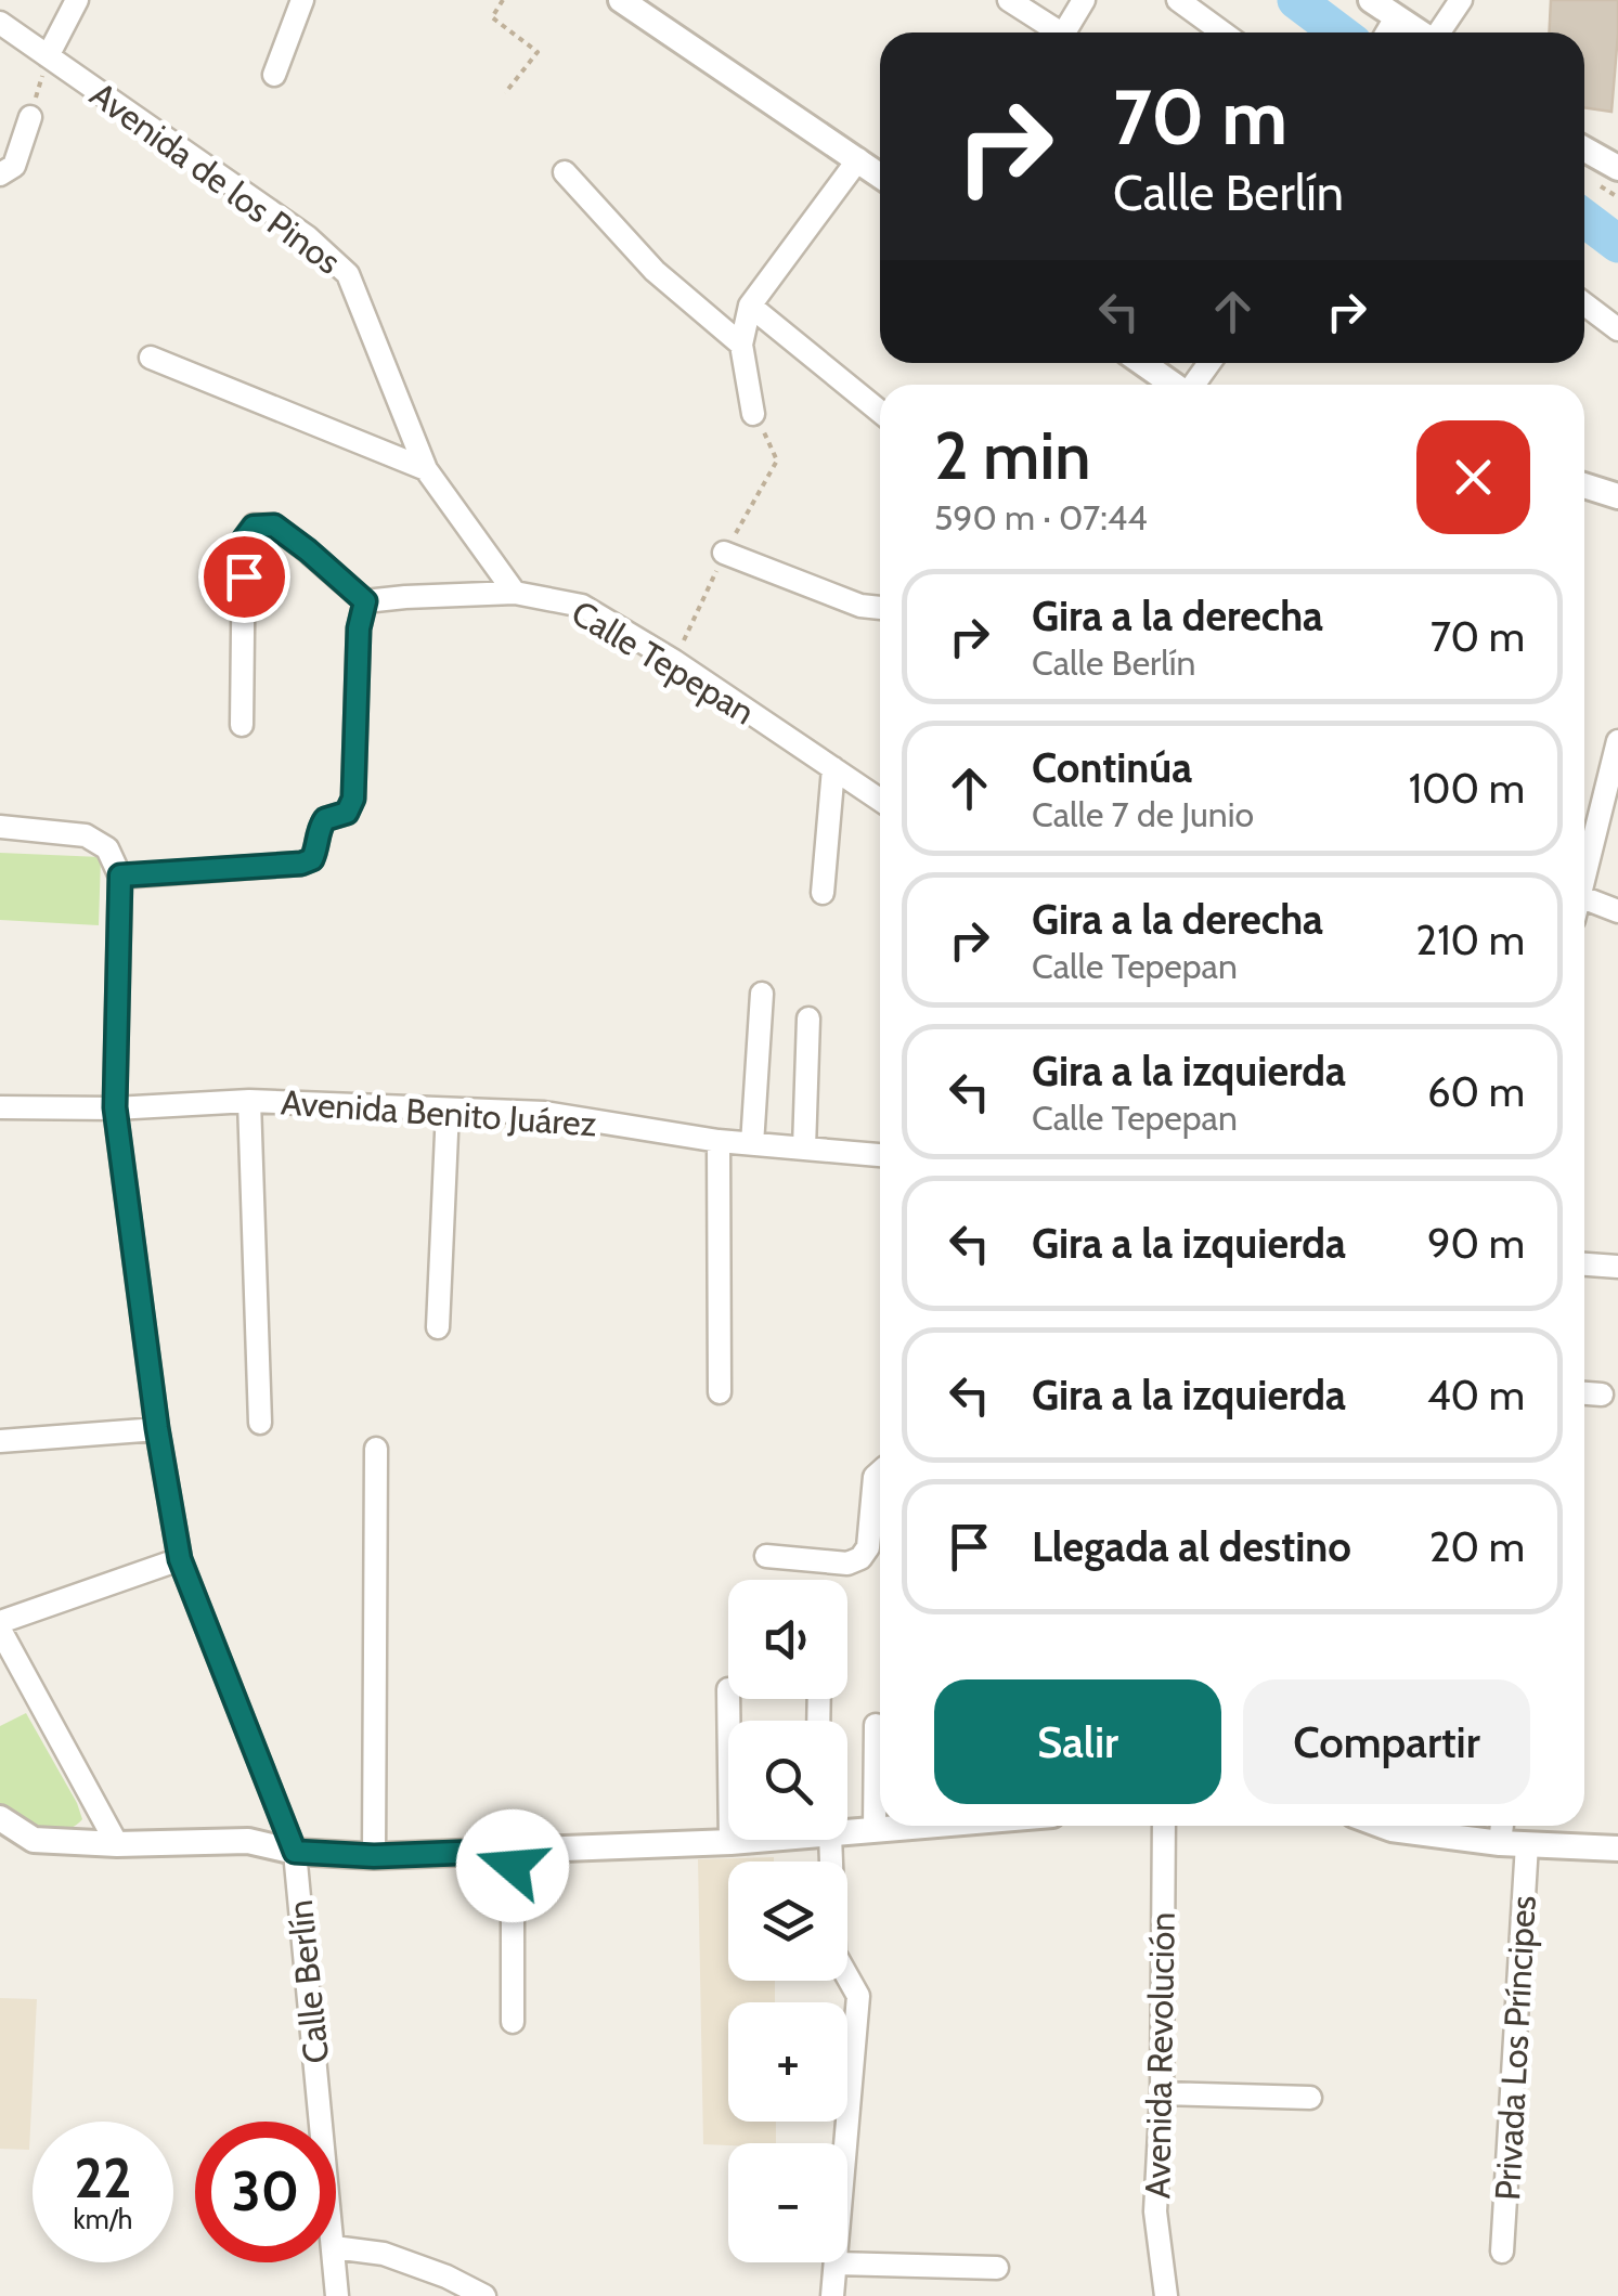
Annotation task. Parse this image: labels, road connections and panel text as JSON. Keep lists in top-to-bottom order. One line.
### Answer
{"streets":{"street":["Avenida de los Pinos","Calle Tepepan","Avenida Benito Juárez","Calle Berlín","Privada Los Príncipes","Avenida Revolución"]},"crossings":[["Avenida de los Pinos","Calle Tepepan"],["Avenida Benito Juárez","Calle Berlín"]],"page":{"turn":["70 m","Calle Berlín"],"heading":["2 min","590 m · 07:44"],"list":[{"name":"Gira a la derecha","note":"Calle Berlín","value":"70 m"},{"name":"Continúa","note":"Calle 7 de Junio","value":"100 m"},{"name":"Gira a la derecha","note":"Calle Tepepan","value":"210 m"},{"name":"Gira a la izquierda","note":"Calle Tepepan","value":"60 m"},{"name":"Gira a la izquierda","value":"90 m"},{"name":"Gira a la izquierda","value":"40 m"},{"name":"Llegada al destino","value":"20 m"}],"map_buttons":["+","−"],"buttons":["Salir","Compartir"],"speed":"22 km/h","limit":"30"}}
